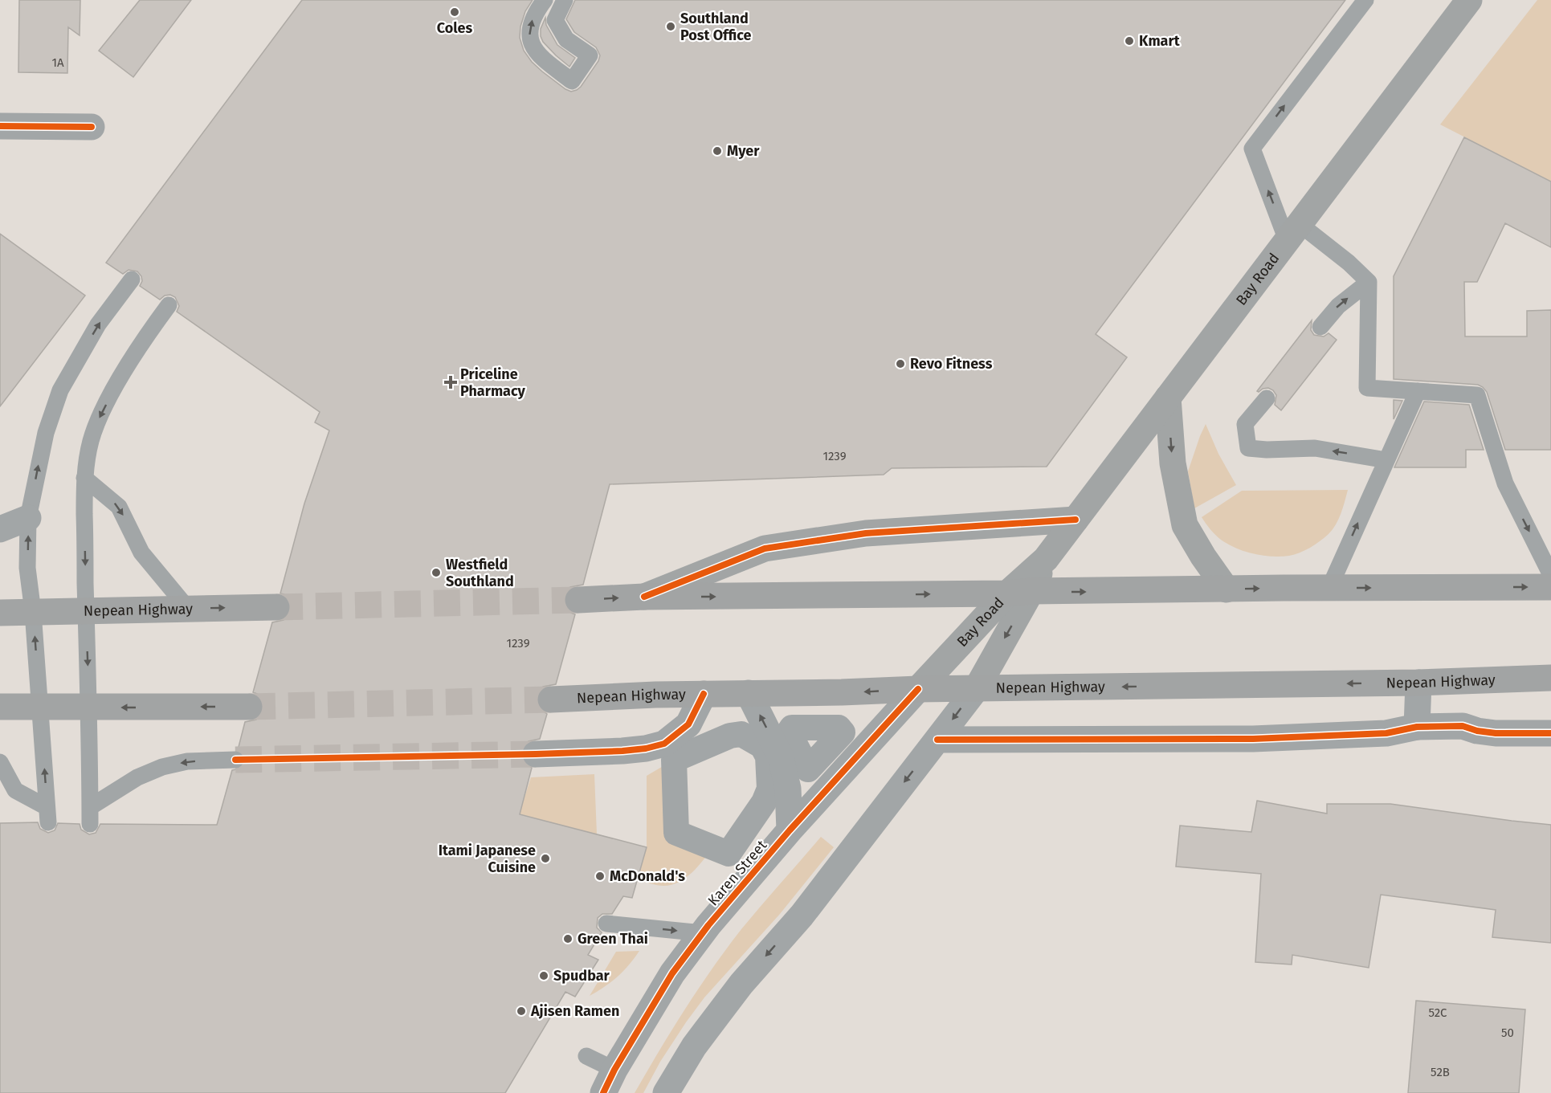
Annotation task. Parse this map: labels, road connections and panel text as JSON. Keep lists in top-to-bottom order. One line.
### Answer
{"streets":{"highway":["Nepean Highway"],"main road":["Bay Road"],"street":["Karen Street"]},"crossings":[["Bay Road","Nepean Highway"],["Bay Road","Karen Street"],["Nepean Highway","Karen Street"]],"places":{"other":["Coles","Southland Post Office","Kmart","Myer","Revo Fitness","Westfield Southland","Itami Japanese Cuisine","McDonald's","Green Thai","Spudbar","Ajisen Ramen"],"health":["Priceline Pharmacy"]},"house_numbers":["1A","1239","1239","52C","50","52B"]}
